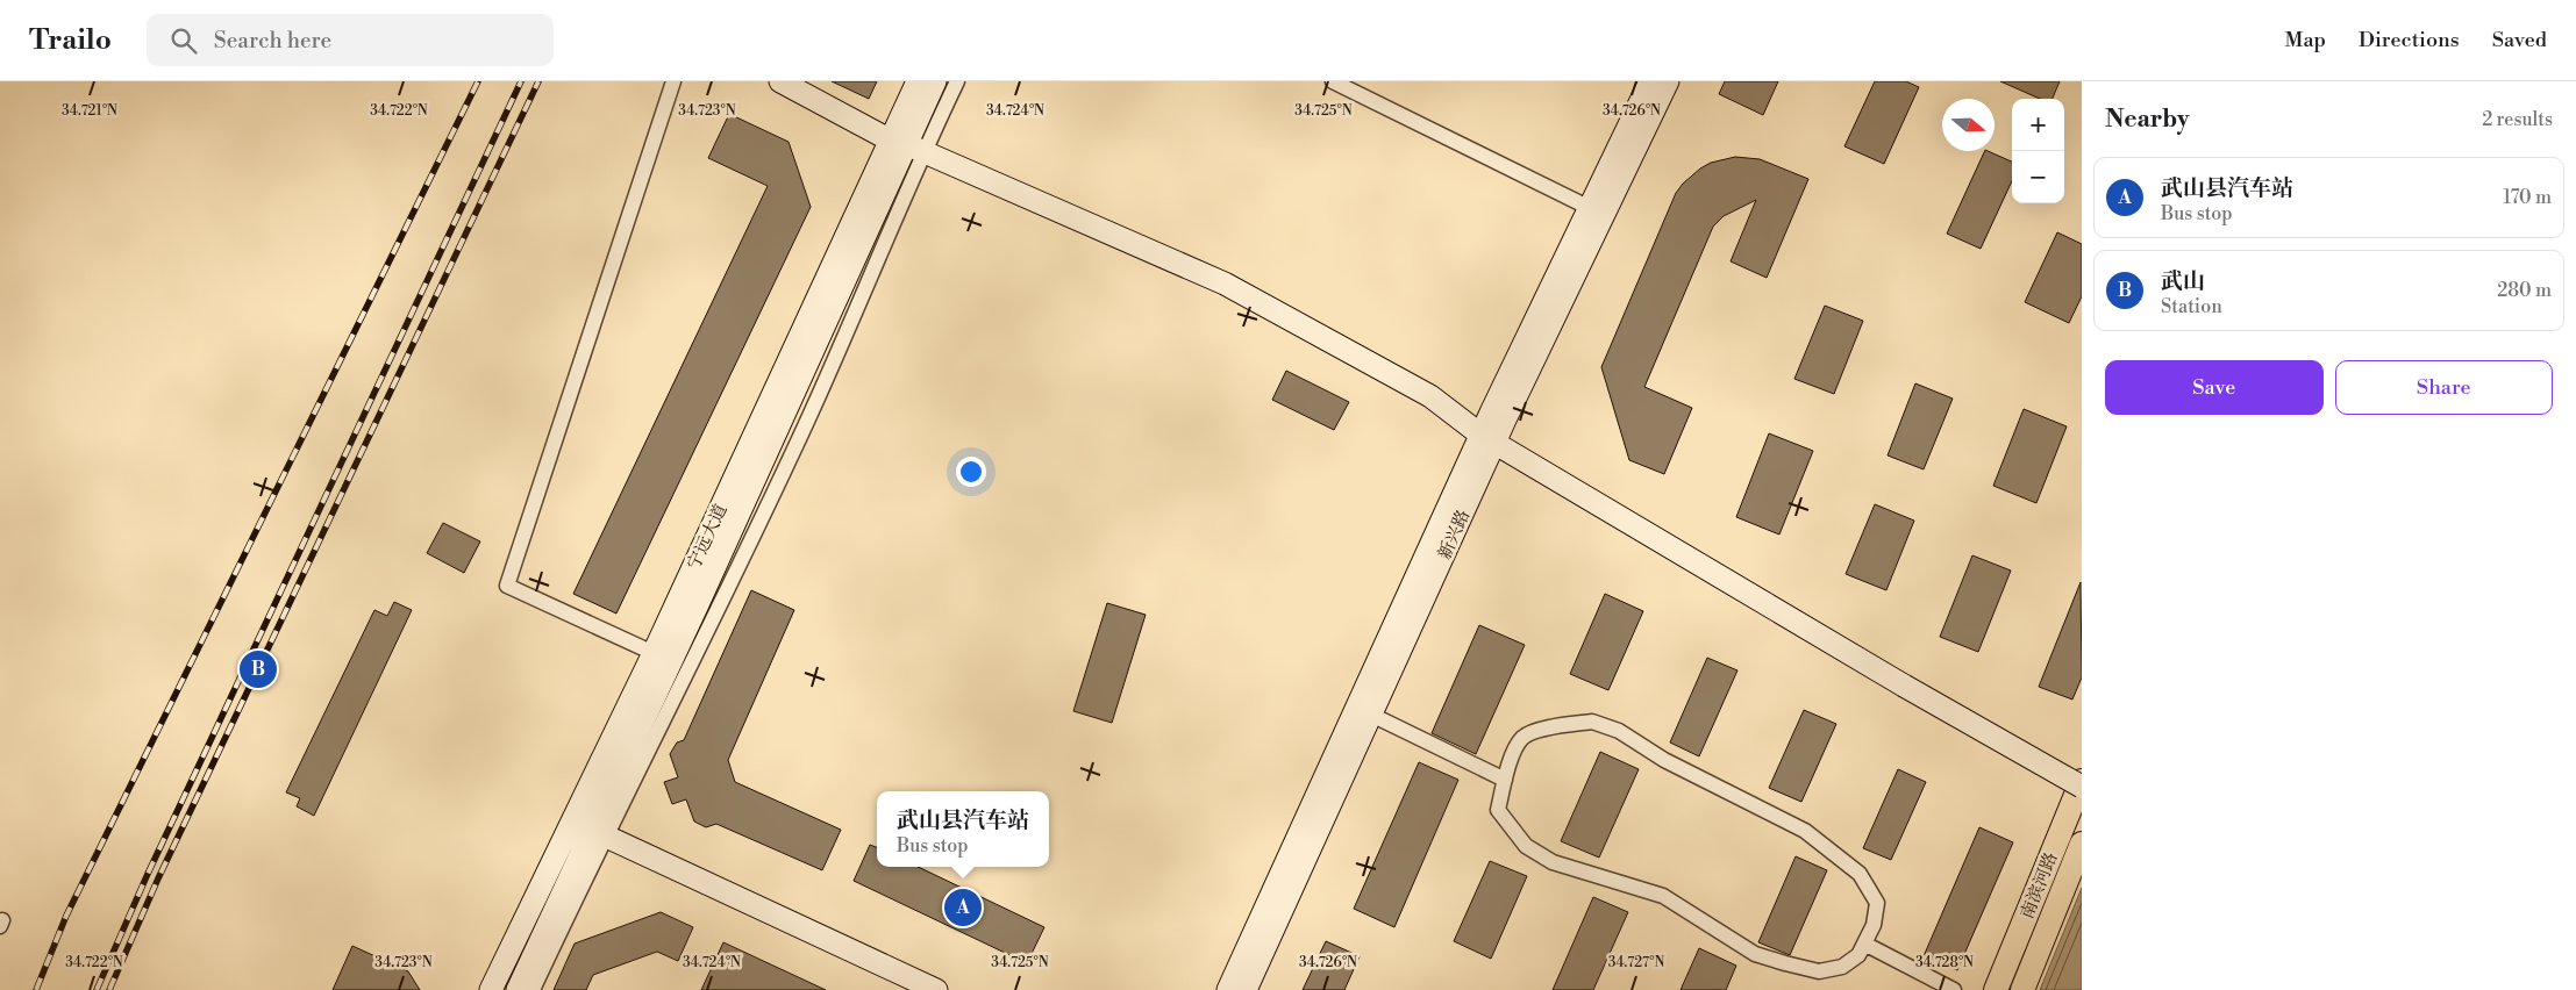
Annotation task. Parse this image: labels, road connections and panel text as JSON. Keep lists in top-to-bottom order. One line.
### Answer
{"streets":{"main road":["新兴路","宁远大道","南滨河路"]},"north":"right","page":{"header":"Trailo","search":"Search here","nav":["Map","Directions","Saved"],"heading":["Nearby","2 results"],"map_buttons":["+","−"],"list":[{"mark":"A","name":"武山县汽车站","note":"Bus stop","value":"170 m"},{"mark":"B","name":"武山","note":"Station","value":"280 m"}],"buttons":["Save","Share"],"pins":["B","A"],"popup":["武山县汽车站","Bus stop"]},"coordinates":["34.722°N","34.723°N","34.724°N","34.725°N","34.721°N","34.726°N","34.727°N","34.728°N"]}
